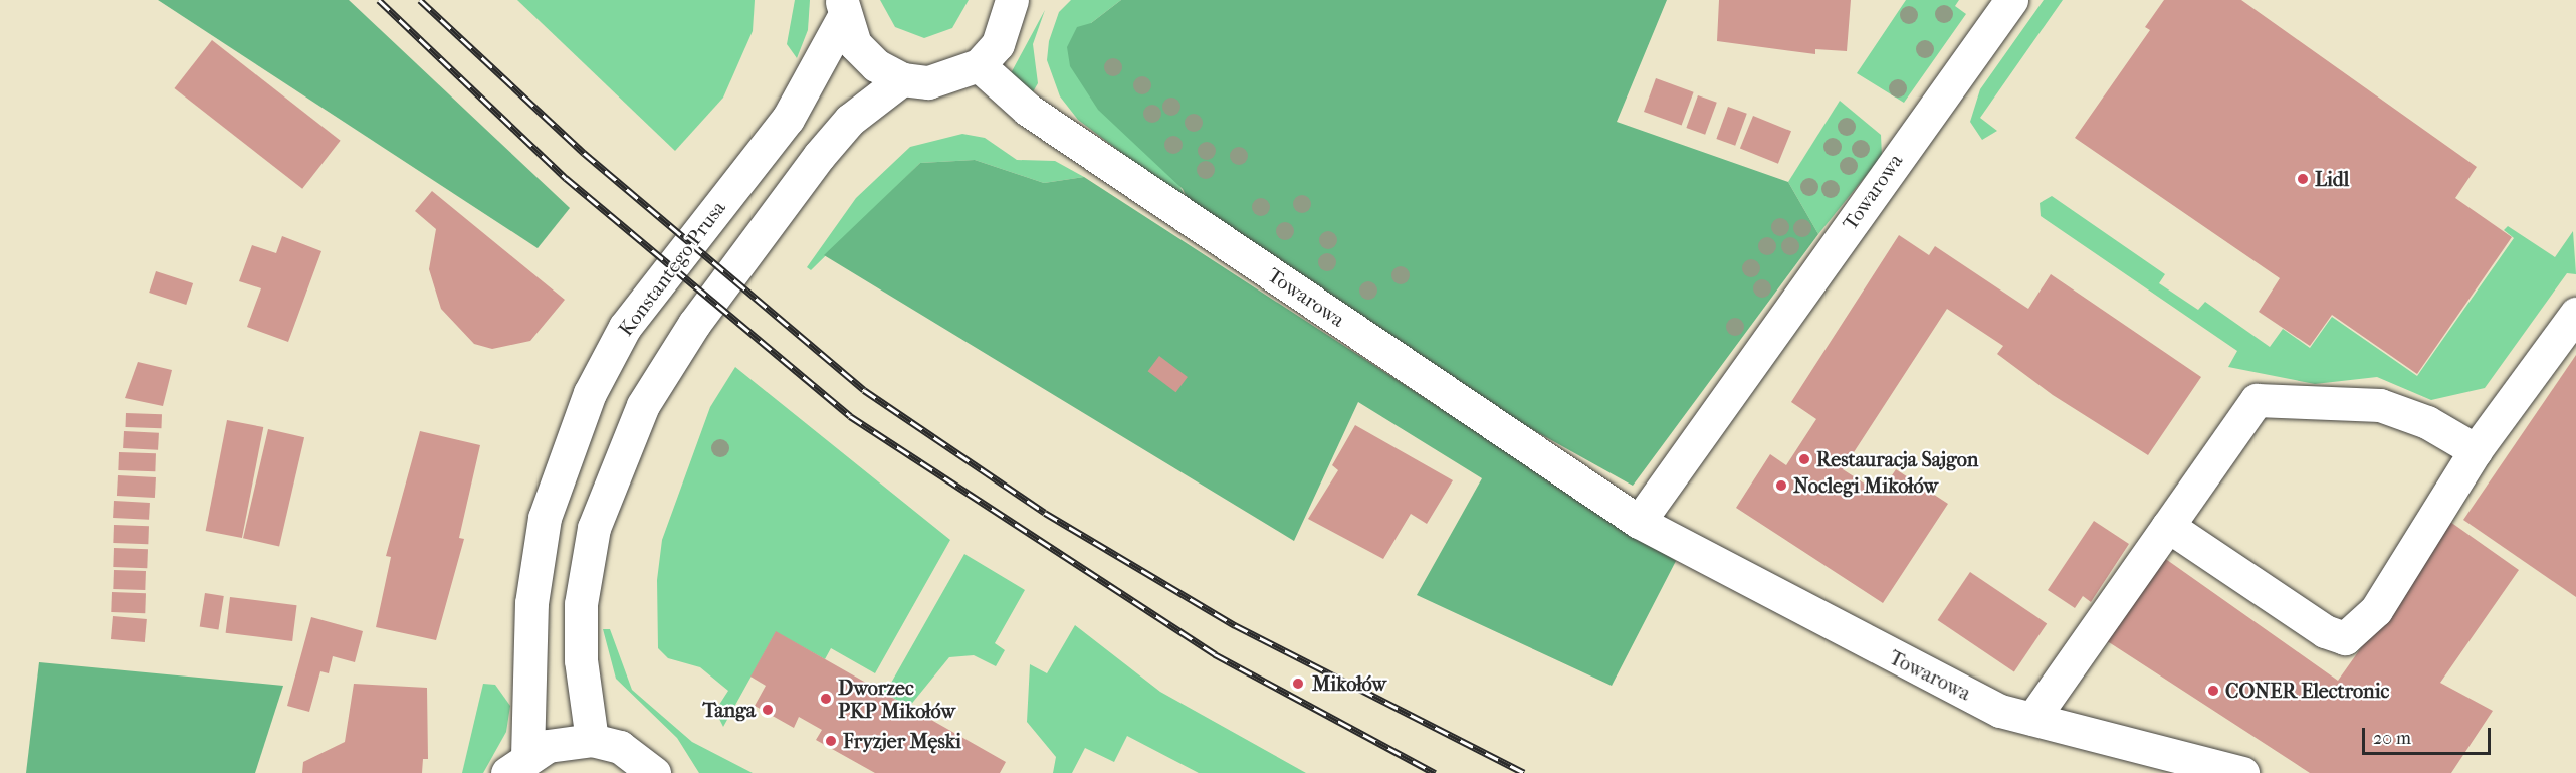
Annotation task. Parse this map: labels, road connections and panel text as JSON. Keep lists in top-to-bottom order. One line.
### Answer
{"streets":{"street":["Towarowa","Konstantego Prusa"]},"places":["Lidl","Restauracja Sajgon","Noclegi Mikołów","Mikołów","CONER Electronic","Dworzec PKP Mikołów","Tanga","Fryzjer Męski"],"scale_bar":"20 m"}
